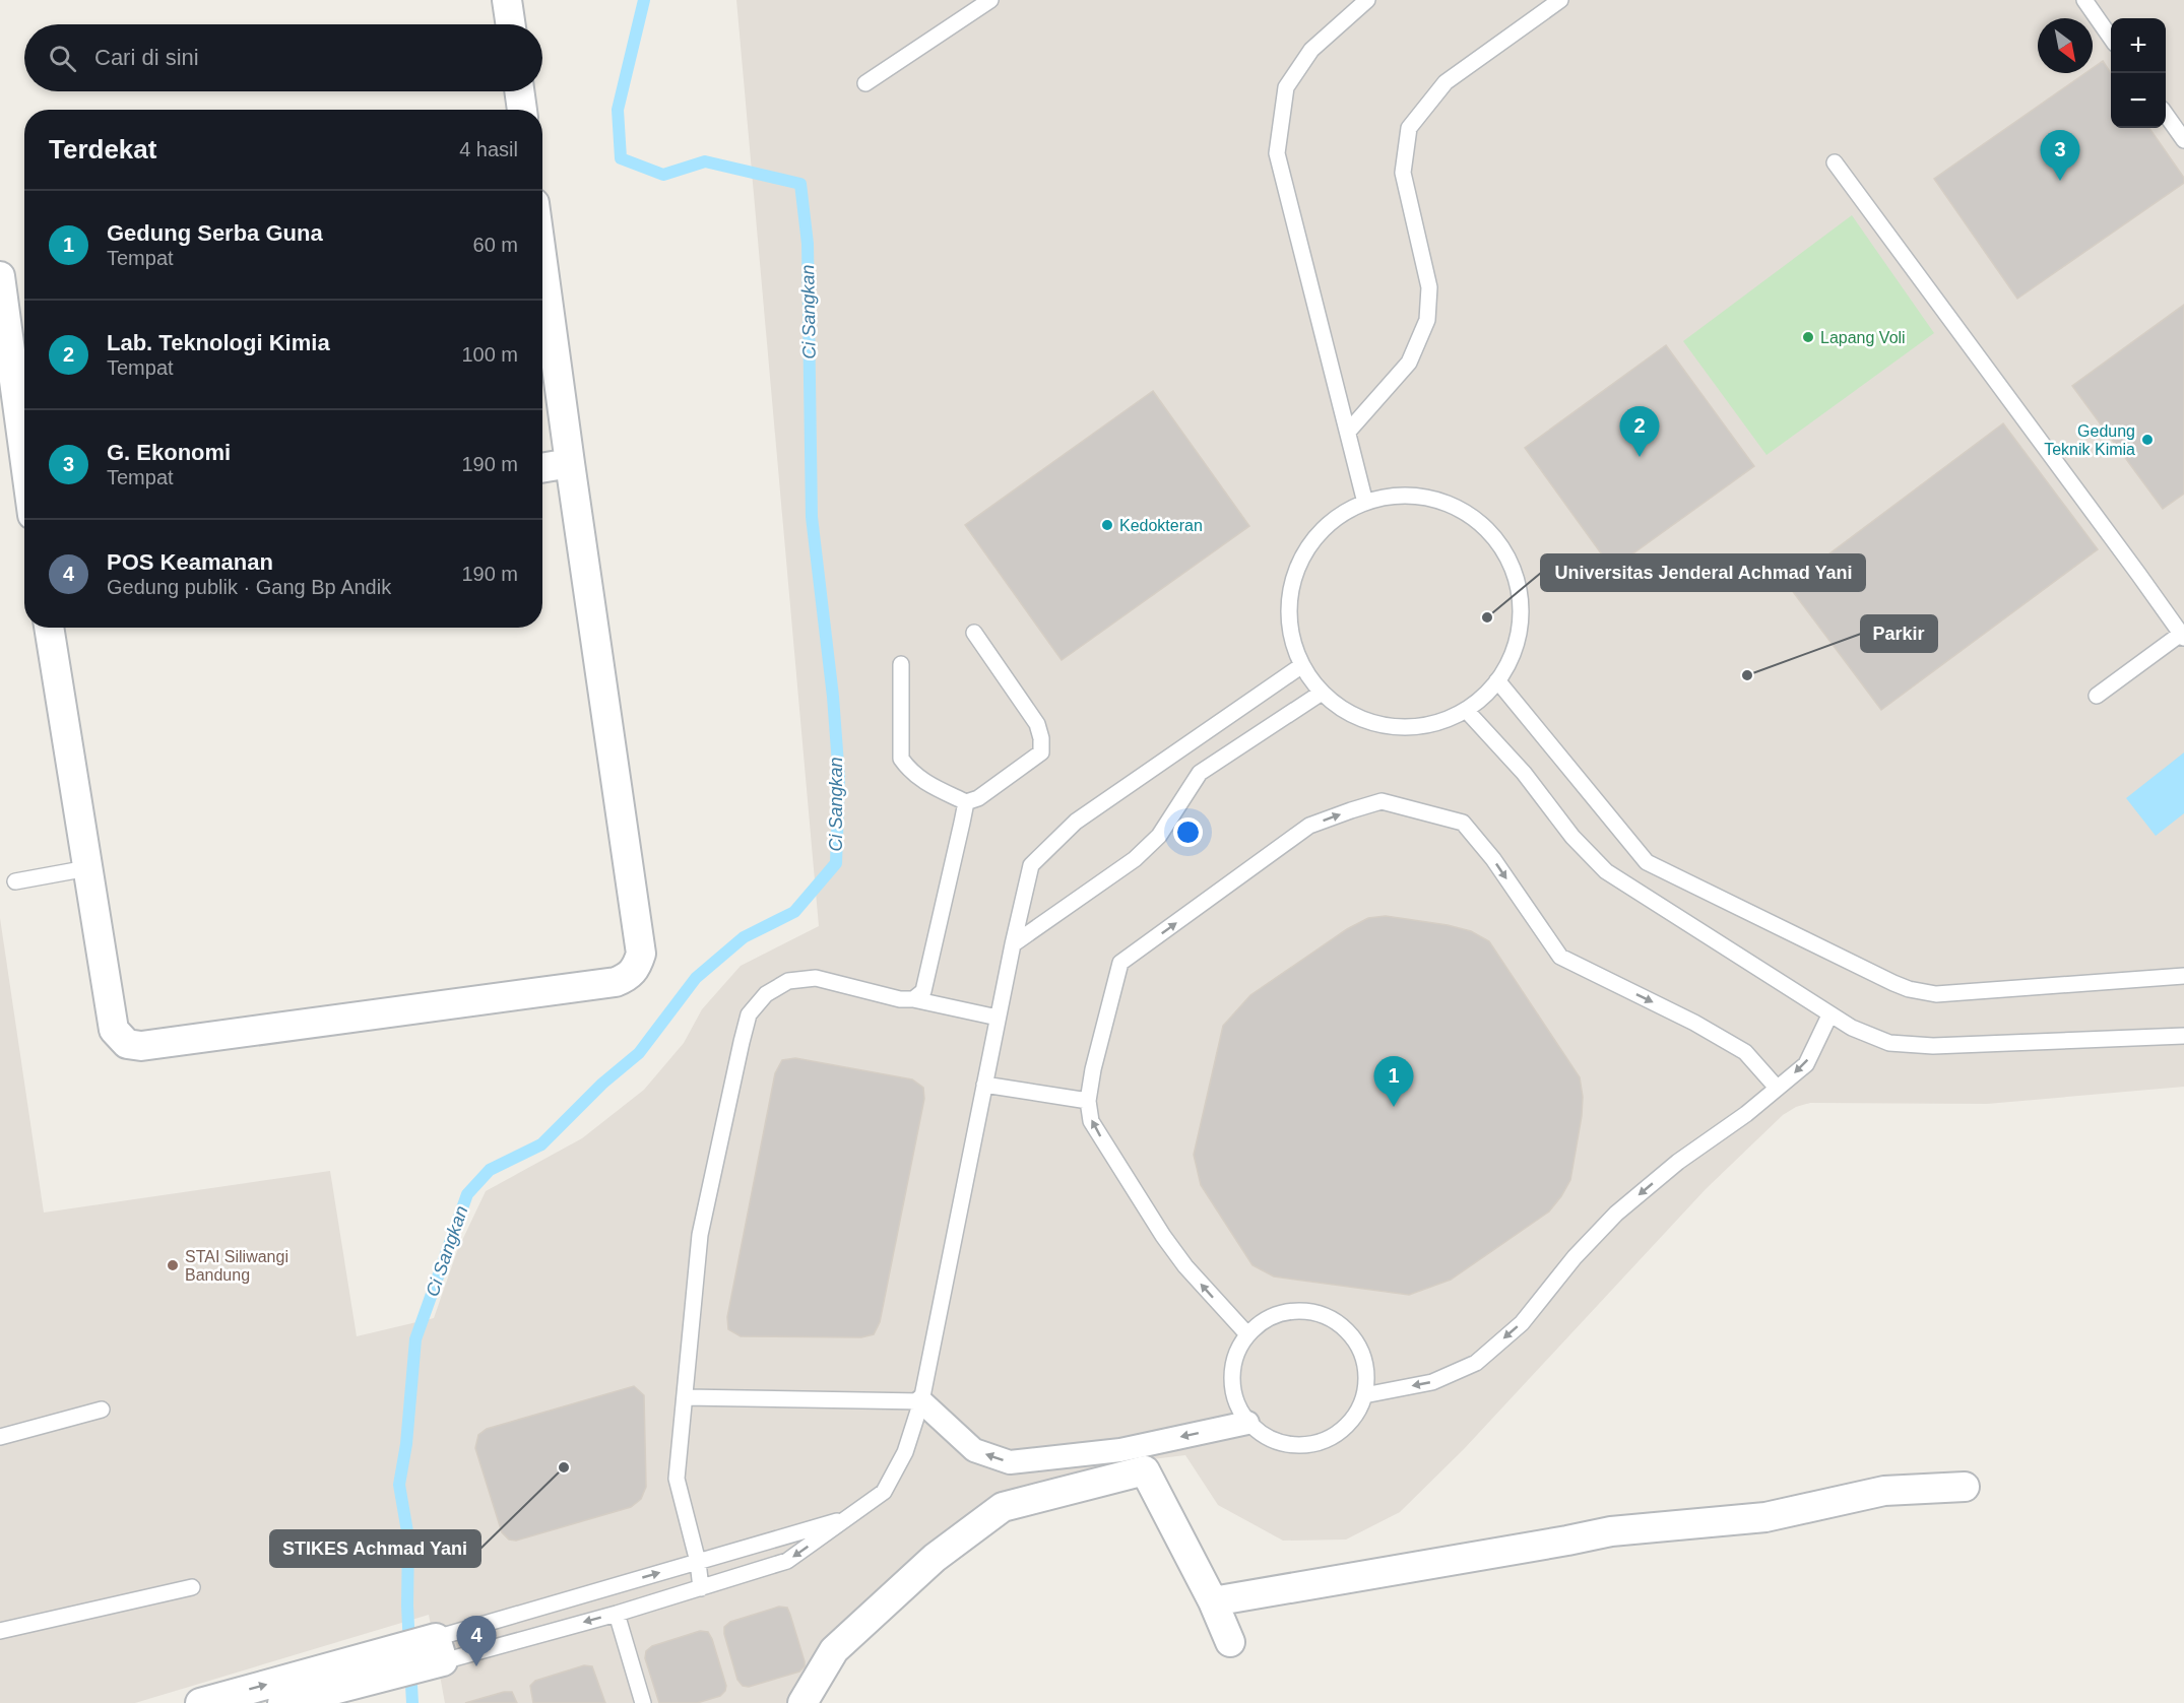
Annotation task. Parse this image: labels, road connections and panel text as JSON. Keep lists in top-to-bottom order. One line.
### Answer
{"water":["Ci Sangkan"],"places":["Lapang Voli","Gedung Teknik Kimia","Kedokteran","Universitas Jenderal Achmad Yani","Parkir","STAI Siliwangi Bandung","STIKES Achmad Yani"],"north":"bottom right","page":{"map_buttons":["+","−"],"search":"Cari di sini","heading":["Terdekat","4 hasil"],"pins":["3","2","1","4"],"list":[{"mark":"1","name":"Gedung Serba Guna","note":"Tempat","value":"60 m"},{"mark":"2","name":"Lab. Teknologi Kimia","note":"Tempat","value":"100 m"},{"mark":"3","name":"G. Ekonomi","note":"Tempat","value":"190 m"},{"mark":"4","name":"POS Keamanan","note":"Gedung publik · Gang Bp Andik","value":"190 m"}]}}
